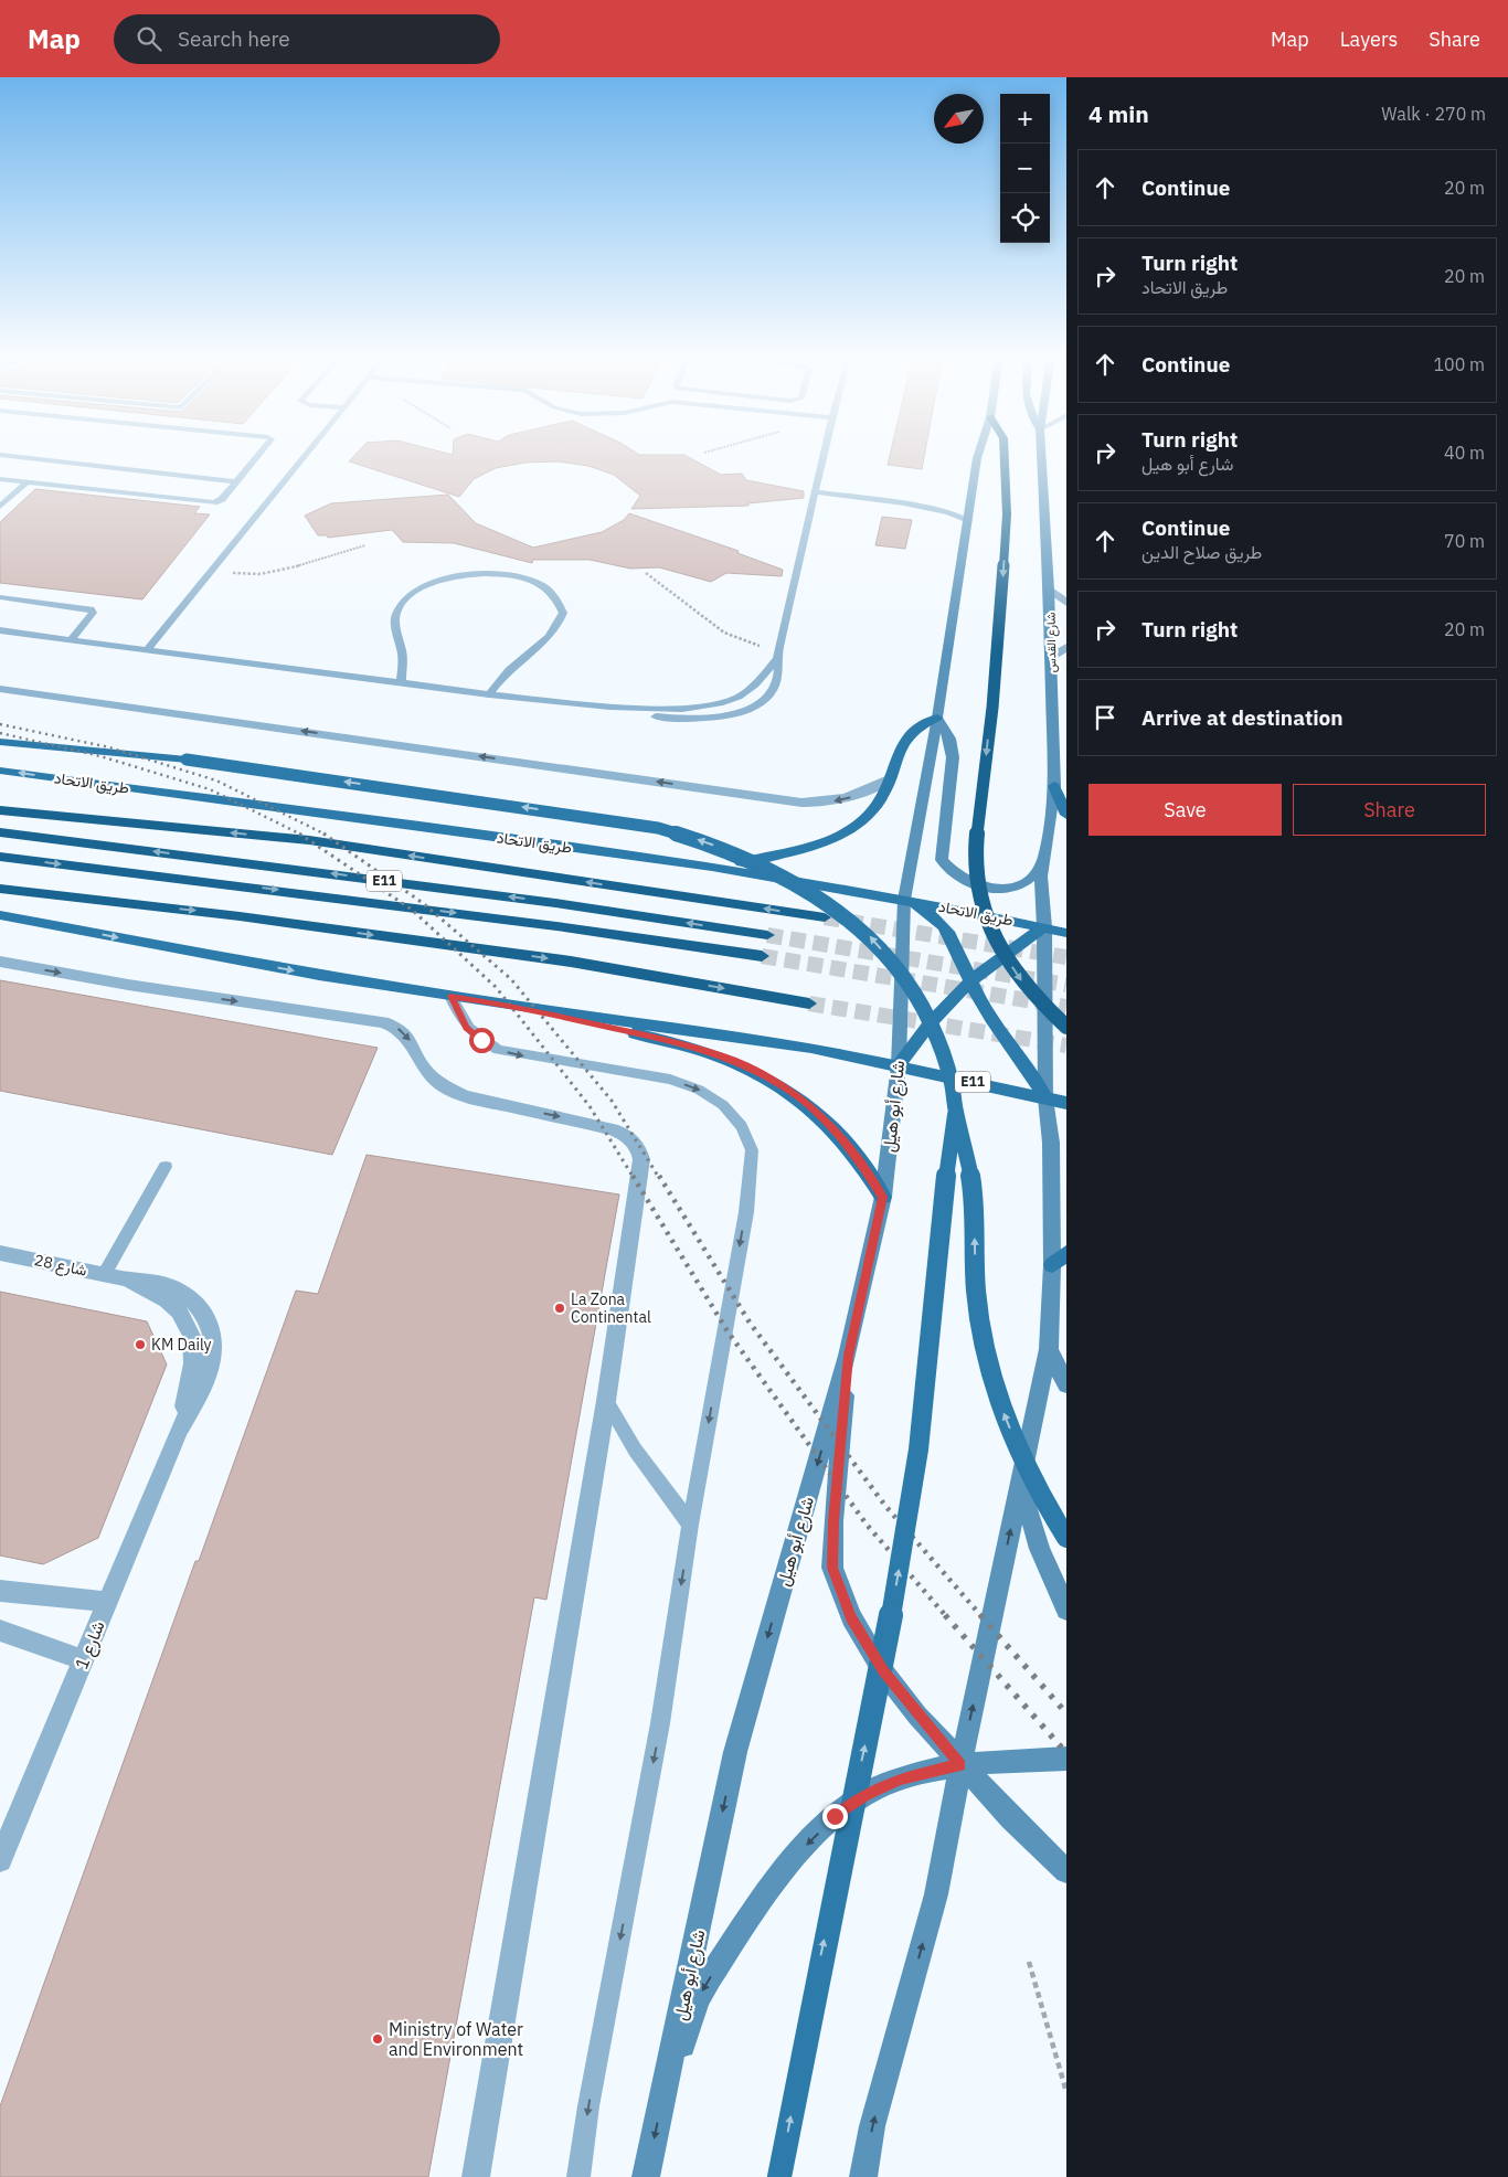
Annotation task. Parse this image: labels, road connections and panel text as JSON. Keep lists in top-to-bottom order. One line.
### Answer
{"streets":{"highway":["E11"],"main road":["شارع القدس","طريق الاتحاد","شارع أبو هيل"],"street":["شارع 28","شارع 1"]},"crossings":[["شارع القدس","طريق الاتحاد"],["طريق الاتحاد","شارع أبو هيل"],["E11","شارع أبو هيل"],["شارع 28","شارع 1"]],"places":["La Zona Continental","KM Daily","Ministry of Water and Environment"],"north":"bottom left","page":{"header":"Map","search":"Search here","nav":["Map","Layers","Share"],"heading":["4 min","Walk · 270 m"],"map_buttons":["+","−"],"list":[["Continue","20 m"],["Turn right","طريق الاتحاد","20 m"],["Continue","100 m"],["Turn right","شارع أبو هيل","40 m"],["Continue","طريق صلاح الدين","70 m"],["Turn right","20 m"],"Arrive at destination"],"buttons":["Save","Share"]}}
